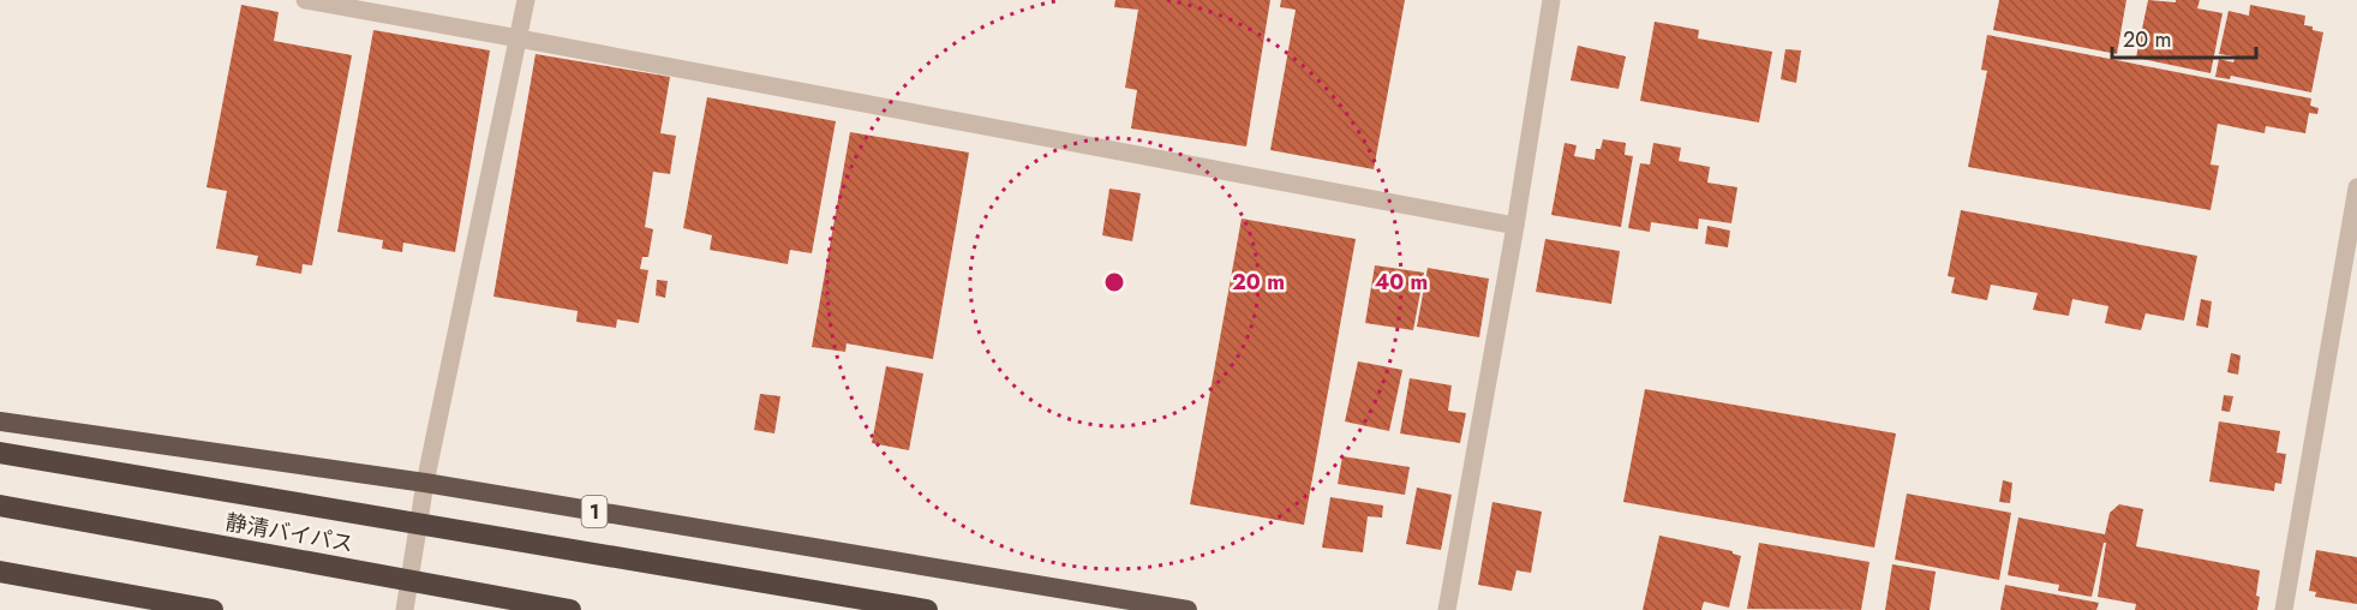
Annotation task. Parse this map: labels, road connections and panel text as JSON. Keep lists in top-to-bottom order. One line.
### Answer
{"streets":{"highway":["1","静清バイパス"]},"scale_bar":"20 m","rings":["20 m","40 m"]}
